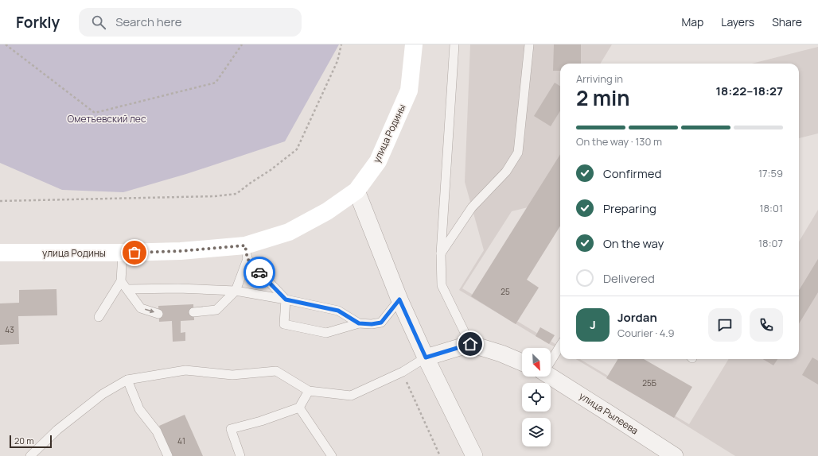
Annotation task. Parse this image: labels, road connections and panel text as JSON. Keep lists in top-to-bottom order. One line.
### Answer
{"streets":{"street":["улица Родины","улица Рылеева"]},"parks":["Ометьевский лес"],"house_numbers":["25","43","25Б","41"],"scale_bar":"20 m","north":"bottom right","page":{"header":"Forkly","search":"Search here","nav":["Map","Layers","Share"],"heading":["2 min","Arriving in","18:22–18:27"],"panel":["Jordan","Courier · 4.9"],"bar":"On the way · 130 m","list":[["Confirmed","17:59"],["Preparing","18:01"],["On the way","18:07"],"Delivered"],"round":"J","scale":"20 m"}}
